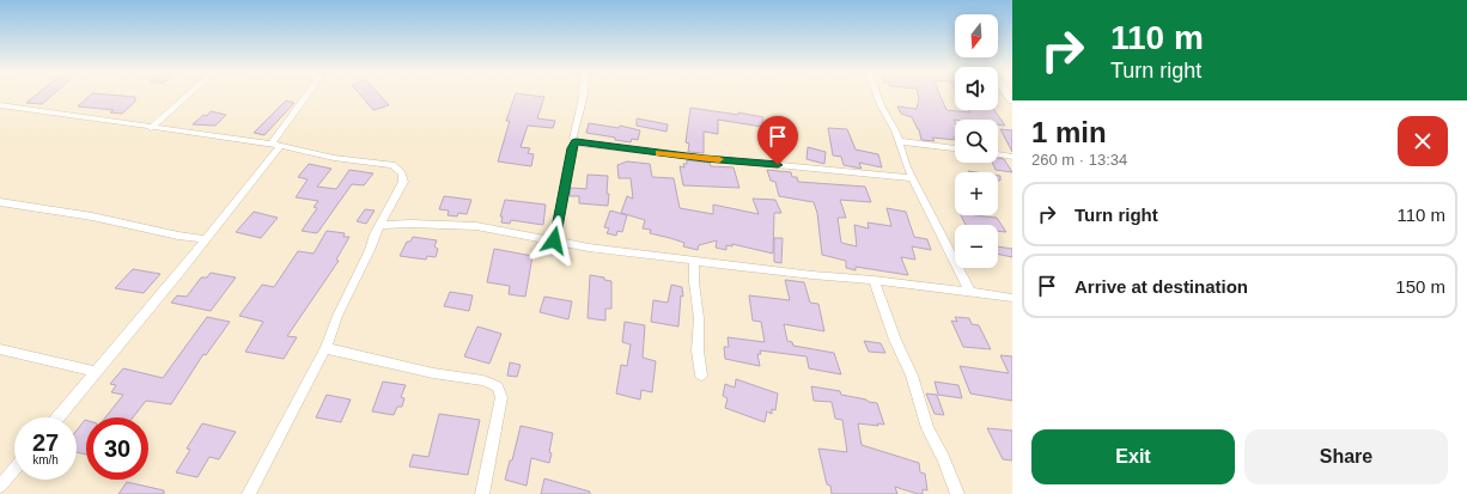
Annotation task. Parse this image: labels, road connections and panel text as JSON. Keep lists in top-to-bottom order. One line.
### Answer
{"north":"bottom","page":{"turn":["110 m","Turn right"],"map_buttons":["+","−"],"heading":["1 min","260 m · 13:34"],"list":[{"name":"Turn right","value":"110 m"},{"name":"Arrive at destination","value":"150 m"}],"speed":"27 km/h","limit":"30","buttons":["Exit","Share"]}}
